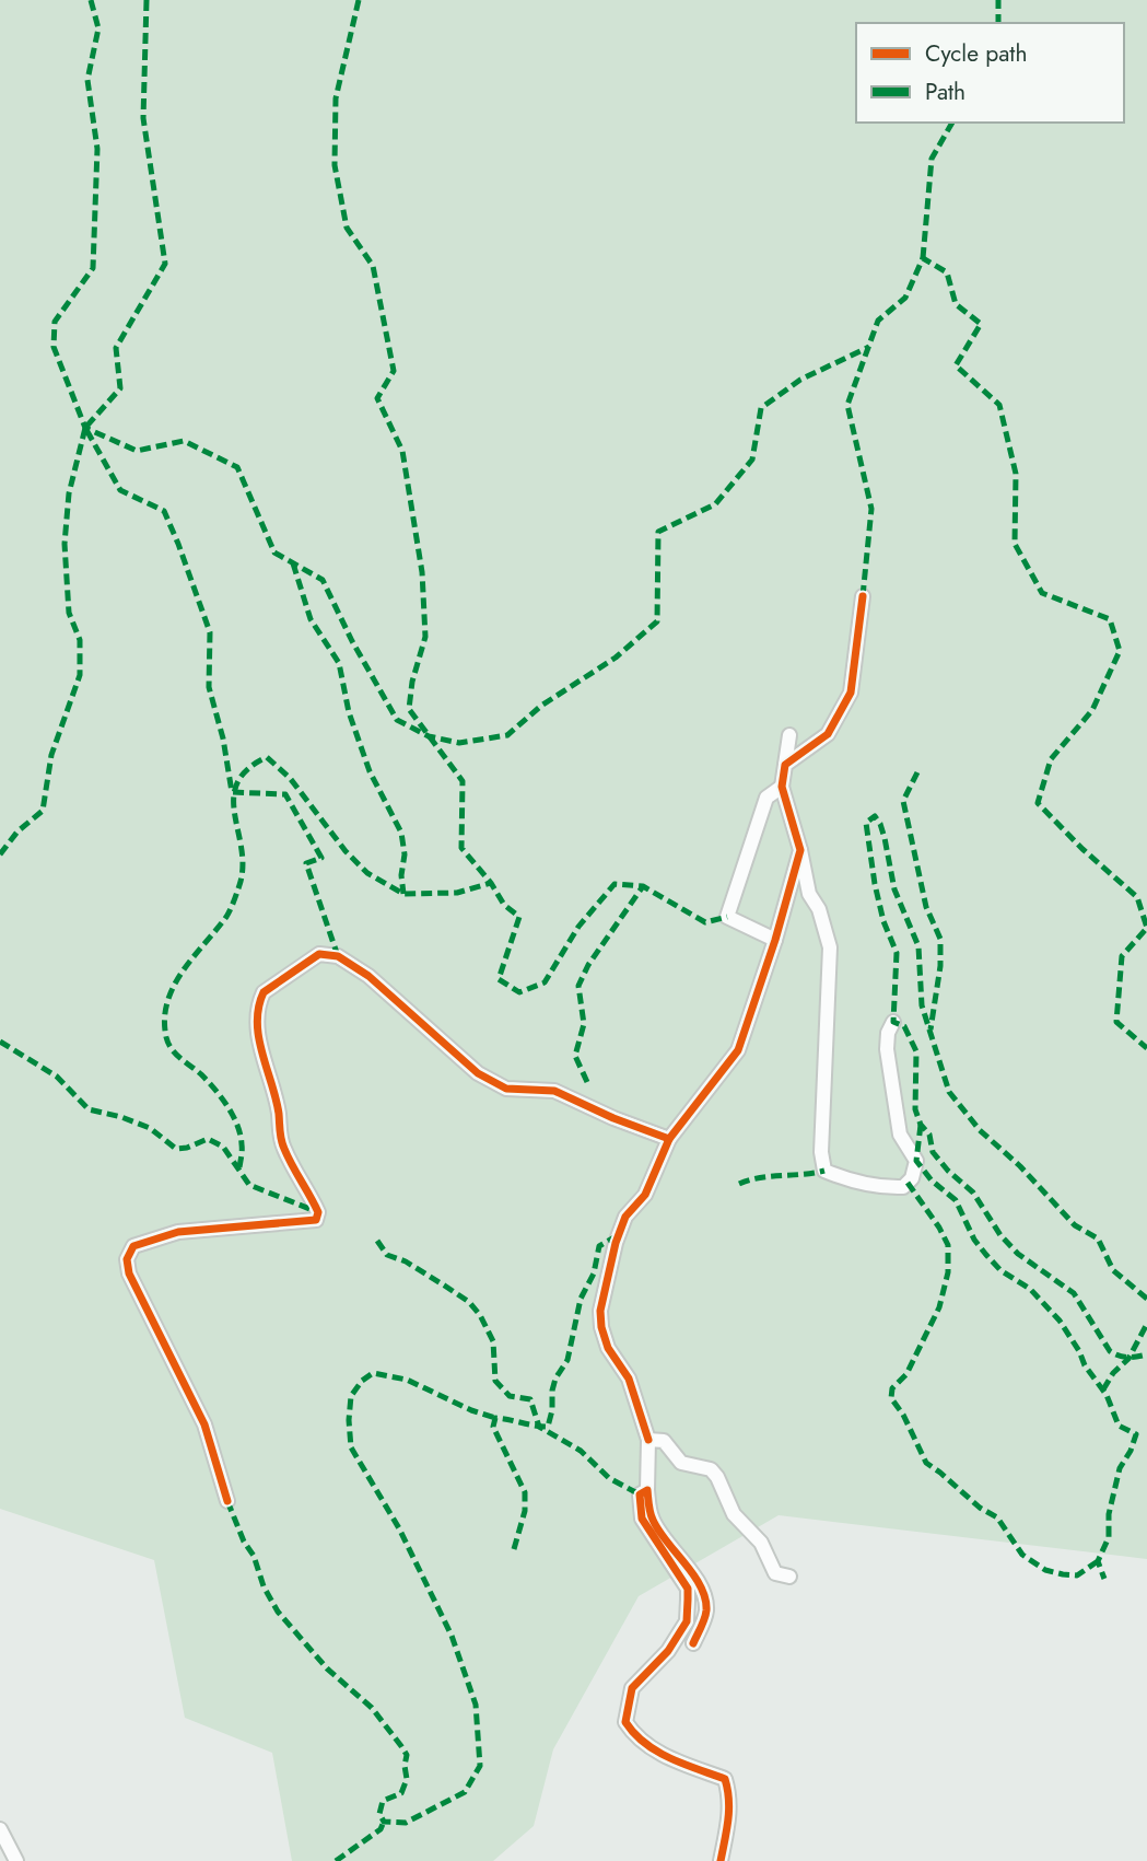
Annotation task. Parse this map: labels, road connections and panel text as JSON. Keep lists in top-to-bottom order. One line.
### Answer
{"legend":["Cycle path","Path"]}
